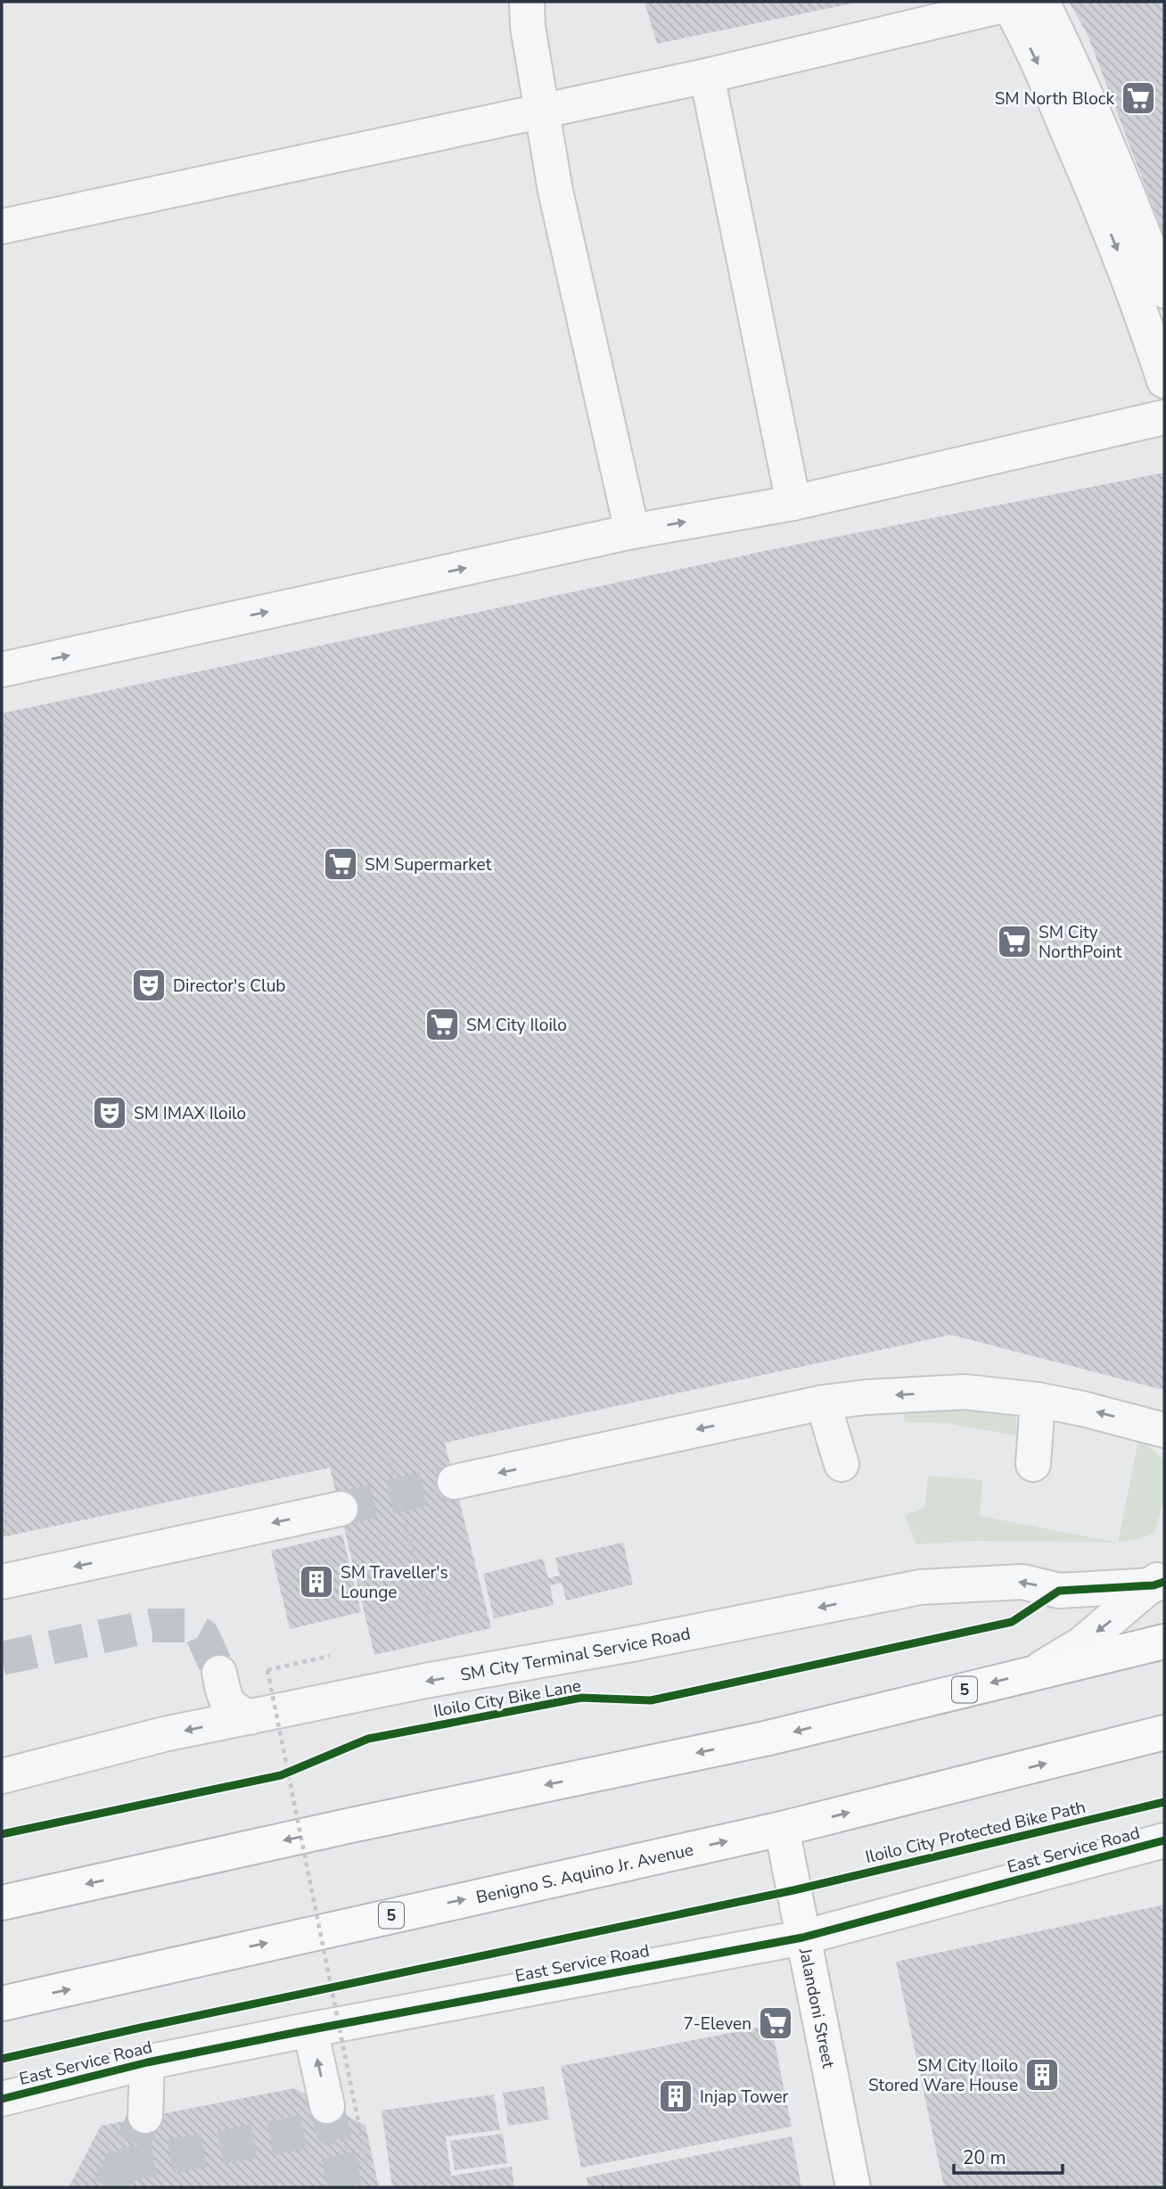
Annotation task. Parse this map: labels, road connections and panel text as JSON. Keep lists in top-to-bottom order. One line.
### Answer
{"streets":{"main road":["5","Benigno S. Aquino Jr. Avenue","Jalandoni Street"],"street":["SM City Terminal Service Road","East Service Road"],"cycle path":["Iloilo City Bike Lane","Iloilo City Protected Bike Path"]},"crossings":[["East Service Road","Jalandoni Street"],["Benigno S. Aquino Jr. Avenue","Jalandoni Street"]],"places":{"supermarket":["SM North Block","SM Supermarket","SM City NorthPoint","SM City Iloilo","7-Eleven"],"theatre":["Director's Club","SM IMAX Iloilo"],"building":["SM Traveller's Lounge","SM City Iloilo Stored Ware House","Injap Tower"]},"scale_bar":"20 m"}
